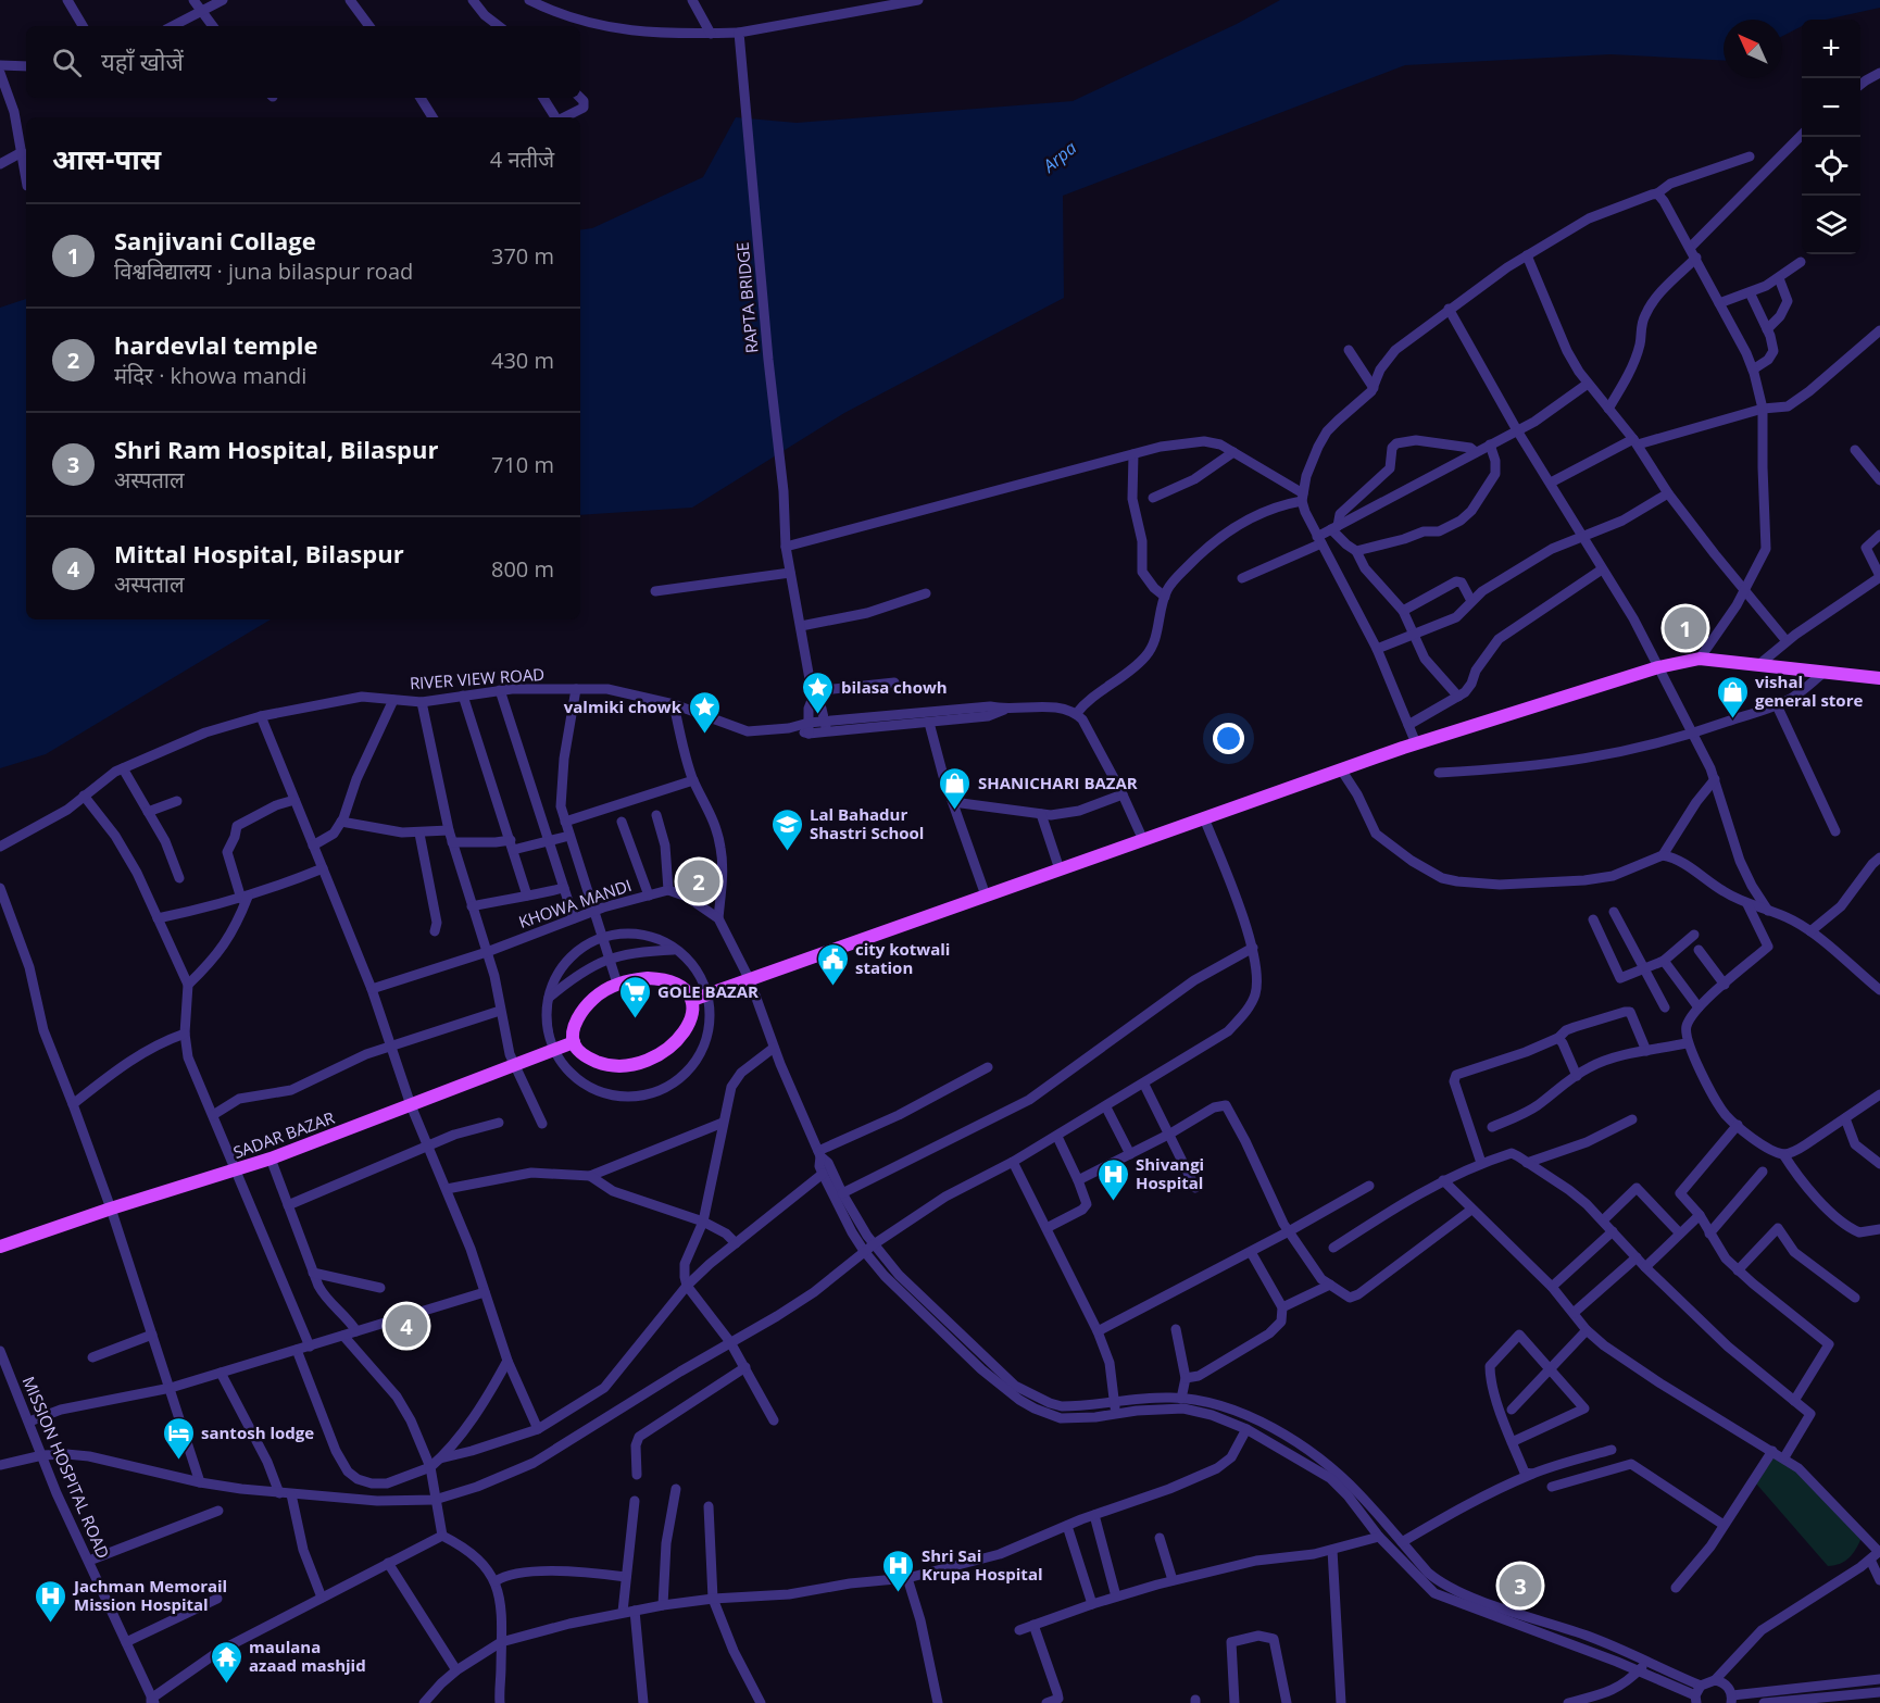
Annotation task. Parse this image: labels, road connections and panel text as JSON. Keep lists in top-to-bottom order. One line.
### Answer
{"streets":{"main road":["SADAR BAZAR"],"street":["RAPTA BRIDGE","RIVER VIEW ROAD","KHOWA MANDI","MISSION HOSPITAL ROAD"]},"water":["Arpa"],"places":{"place":["bilasa chowh","valmiki chowk"],"shop":["vishal general store","SHANICHARI BAZAR"],"school or university":["Lal Bahadur Shastri School"],"public building":["city kotwali station"],"supermarket":["GOLE BAZAR"],"hospital":["Shivangi Hospital","Shri Sai Krupa Hospital","Jachman Memorail Mission Hospital"],"hotel":["santosh lodge"],"temple":["maulana azaad mashjid"]},"north":"top left","page":{"map_buttons":["+","−"],"search":"यहाँ खोजें","heading":["आस-पास","4 नतीजे"],"list":[{"mark":"1","name":"Sanjivani Collage","note":"विश्वविद्यालय · juna bilaspur road","value":"370 m"},{"mark":"2","name":"hardevlal temple","note":"मंदिर · khowa mandi","value":"430 m"},{"mark":"3","name":"Shri Ram Hospital, Bilaspur","note":"अस्पताल","value":"710 m"},{"mark":"4","name":"Mittal Hospital, Bilaspur","note":"अस्पताल","value":"800 m"}],"pins":["1","2","4","3"]}}
